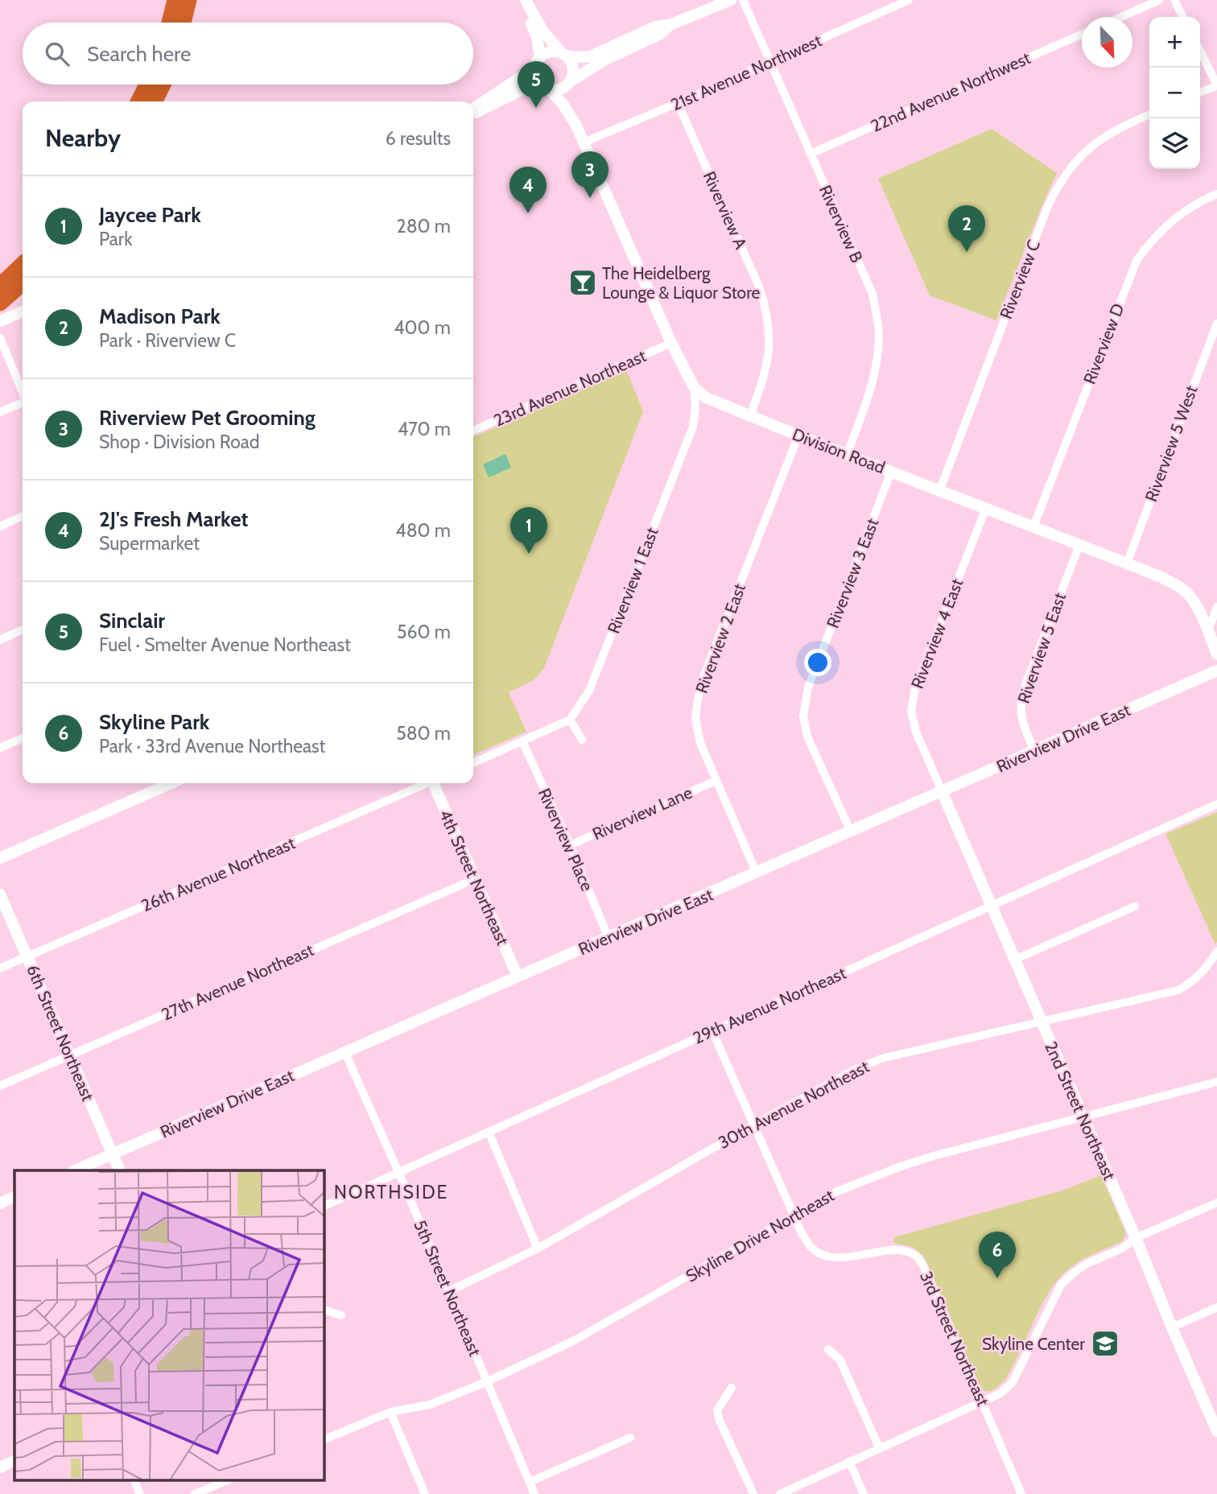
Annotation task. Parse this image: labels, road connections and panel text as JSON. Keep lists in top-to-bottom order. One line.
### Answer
{"streets":{"street":["21st Avenue Northwest","22nd Avenue Northwest","Riverview A","Riverview B","Riverview C","Riverview D","23rd Avenue Northeast","Riverview 5 West","Division Road","Riverview 3 East","Riverview 1 East","Riverview 4 East","Riverview 2 East","Riverview 5 East","Riverview Drive East","Riverview Lane","Riverview Place","26th Avenue Northeast","4th Street Northeast","27th Avenue Northeast","29th Avenue Northeast","6th Street Northeast","30th Avenue Northeast","2nd Street Northeast","Skyline Drive Northeast","5th Street Northeast","3rd Street Northeast"]},"crossings":[["21st Avenue Northwest","Riverview A"],["21st Avenue Northwest","Riverview B"],["21st Avenue Northwest","Division Road"],["22nd Avenue Northwest","Riverview B"],["Riverview A","Division Road"],["Riverview B","Division Road"],["Riverview C","Division Road"],["Riverview D","Division Road"],["23rd Avenue Northeast","Division Road"],["Riverview 5 West","Division Road"],["Division Road","Riverview 3 East"],["Division Road","Riverview 1 East"],["Division Road","Riverview 4 East"],["Division Road","Riverview 2 East"],["Division Road","Riverview 5 East"],["Riverview 3 East","Riverview Drive East"],["Riverview 4 East","Riverview Drive East"],["Riverview 4 East","2nd Street Northeast"],["Riverview 2 East","Riverview Drive East"],["Riverview 2 East","Riverview Lane"],["Riverview 5 East","Riverview Drive East"],["Riverview Drive East","Riverview Place"],["Riverview Drive East","4th Street Northeast"],["Riverview Drive East","6th Street Northeast"],["Riverview Drive East","2nd Street Northeast"],["Riverview Drive East","5th Street Northeast"],["Riverview Lane","Riverview Place"],["26th Avenue Northeast","6th Street Northeast"],["4th Street Northeast","27th Avenue Northeast"],["27th Avenue Northeast","6th Street Northeast"],["29th Avenue Northeast","2nd Street Northeast"],["29th Avenue Northeast","5th Street Northeast"],["29th Avenue Northeast","3rd Street Northeast"],["30th Avenue Northeast","2nd Street Northeast"],["30th Avenue Northeast","5th Street Northeast"],["30th Avenue Northeast","3rd Street Northeast"],["2nd Street Northeast","Skyline Drive Northeast"],["Skyline Drive Northeast","5th Street Northeast"],["Skyline Drive Northeast","3rd Street Northeast"]],"districts":["NORTHSIDE"],"places":{"bar":["The Heidelberg Lounge & Liquor Store"],"school or university":["Skyline Center"]},"north":"bottom right","page":{"map_buttons":["+","−"],"search":"Search here","pins":["5","3","4","2","1","6"],"heading":["Nearby","6 results"],"list":[{"mark":"1","name":"Jaycee Park","note":"Park","value":"280 m"},{"mark":"2","name":"Madison Park","note":"Park · Riverview C","value":"400 m"},{"mark":"3","name":"Riverview Pet Grooming","note":"Shop · Division Road","value":"470 m"},{"mark":"4","name":"2J's Fresh Market","note":"Supermarket","value":"480 m"},{"mark":"5","name":"Sinclair","note":"Fuel · Smelter Avenue Northeast","value":"560 m"},{"mark":"6","name":"Skyline Park","note":"Park · 33rd Avenue Northeast","value":"580 m"}]}}
